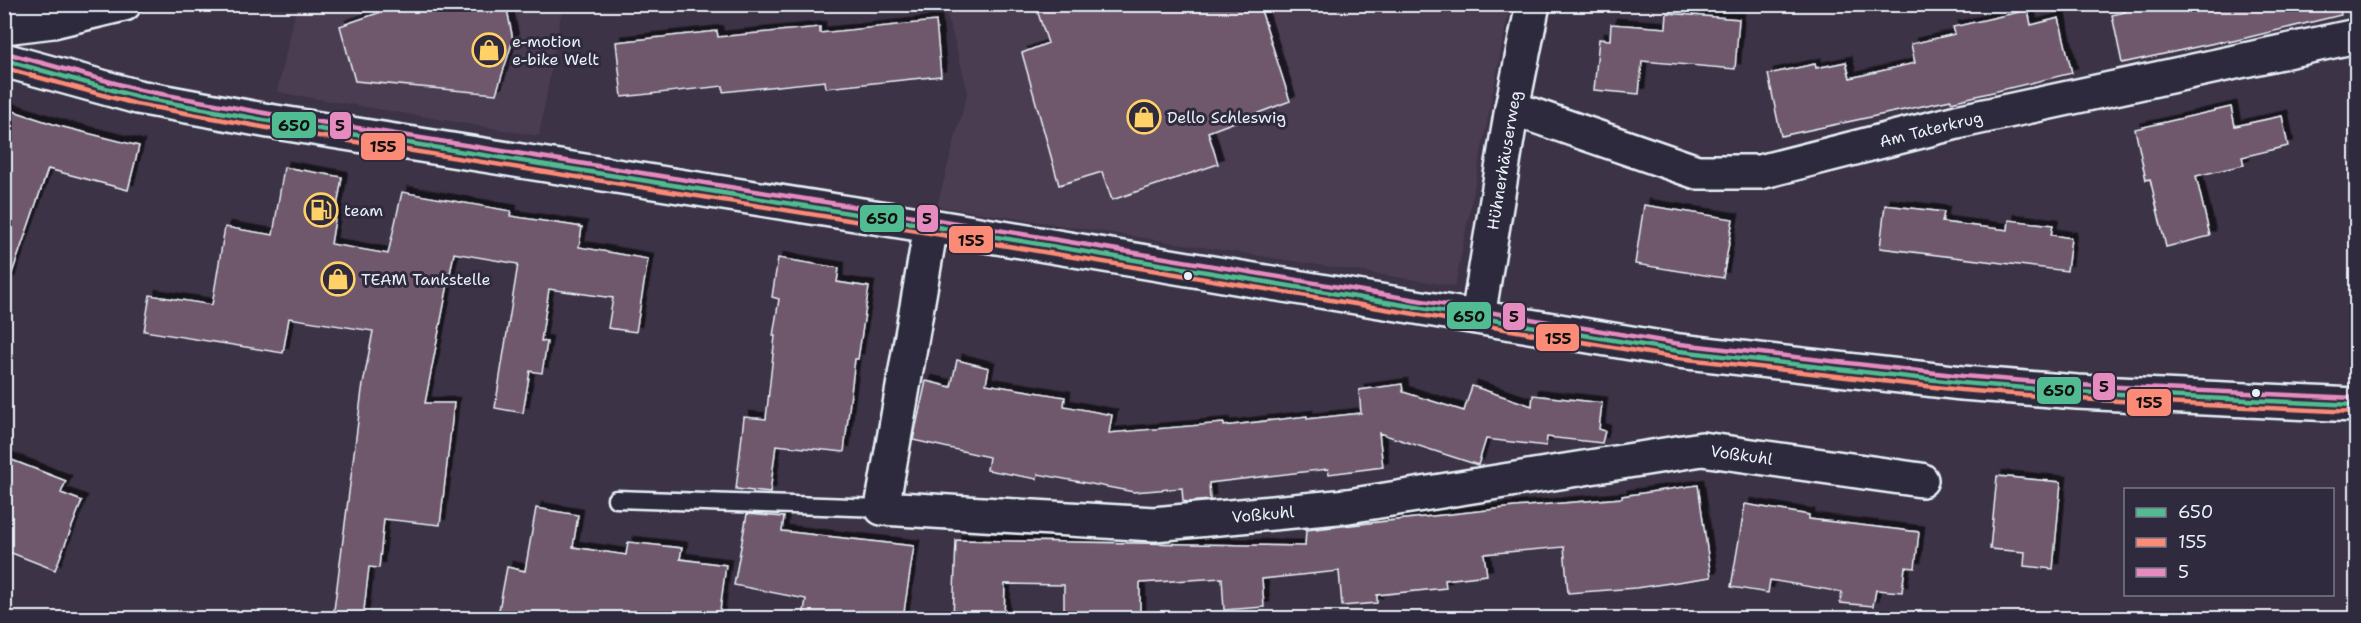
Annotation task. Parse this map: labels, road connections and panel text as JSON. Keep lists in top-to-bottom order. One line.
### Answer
{"streets":{"street":["Am Taterkrug","Hühnerhäuserweg","Voßkuhl"]},"crossings":[["Am Taterkrug","Hühnerhäuserweg"]],"places":{"shop":["e-motion e-bike Welt","Dello Schleswig","TEAM Tankstelle"],"fuel station":["team"]},"lines":["transit line 5","transit line 650","transit line 155"],"legend":["650","155","5"]}
